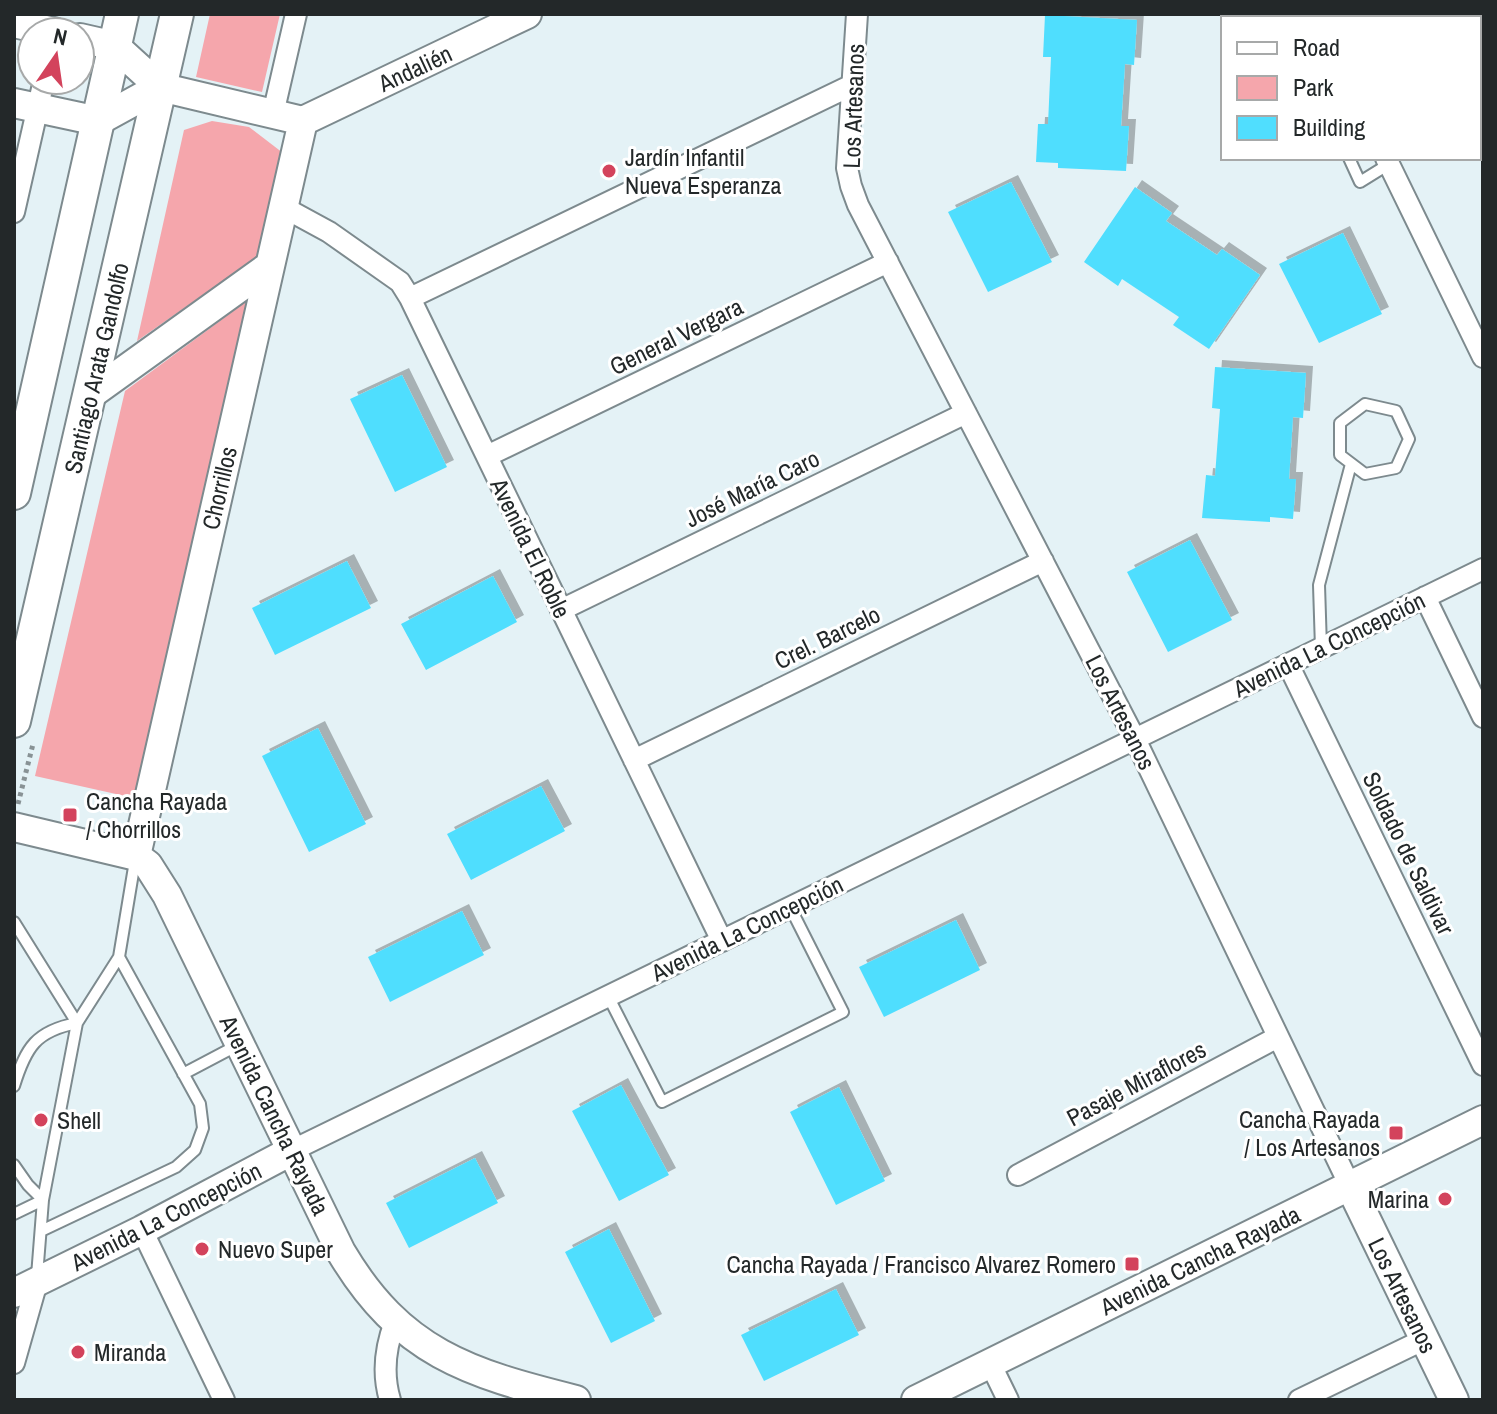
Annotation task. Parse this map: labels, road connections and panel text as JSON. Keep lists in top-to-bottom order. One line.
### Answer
{"streets":{"main road":["Santiago Arata Gandolfo"],"street":["Andalién","Los Artesanos","General Vergara","Chorrillos","José María Caro","Avenida El Roble","Crel. Barcelo","Avenida La Concepción","Soldado de Saldivar","Pasaje Miraflores","Avenida Cancha Rayada"]},"crossings":[["Andalién","Chorrillos"],["Los Artesanos","General Vergara"],["Los Artesanos","José María Caro"],["Los Artesanos","Crel. Barcelo"],["Los Artesanos","Avenida La Concepción"],["Los Artesanos","Pasaje Miraflores"],["Los Artesanos","Avenida Cancha Rayada"],["General Vergara","Avenida El Roble"],["Chorrillos","Avenida El Roble"],["Chorrillos","Avenida Cancha Rayada"],["José María Caro","Avenida El Roble"],["Avenida El Roble","Crel. Barcelo"],["Avenida El Roble","Avenida La Concepción"],["Avenida La Concepción","Soldado de Saldivar"],["Avenida La Concepción","Avenida Cancha Rayada"]],"places":{"other":["Jardín Infantil Nueva Esperanza","Shell","Marina","Nuevo Super","Miranda"],"transit":["Cancha Rayada / Chorrillos","Cancha Rayada / Los Artesanos","Cancha Rayada / Francisco Alvarez Romero"]},"legend":["Road","Park","Building"],"north":"top"}
